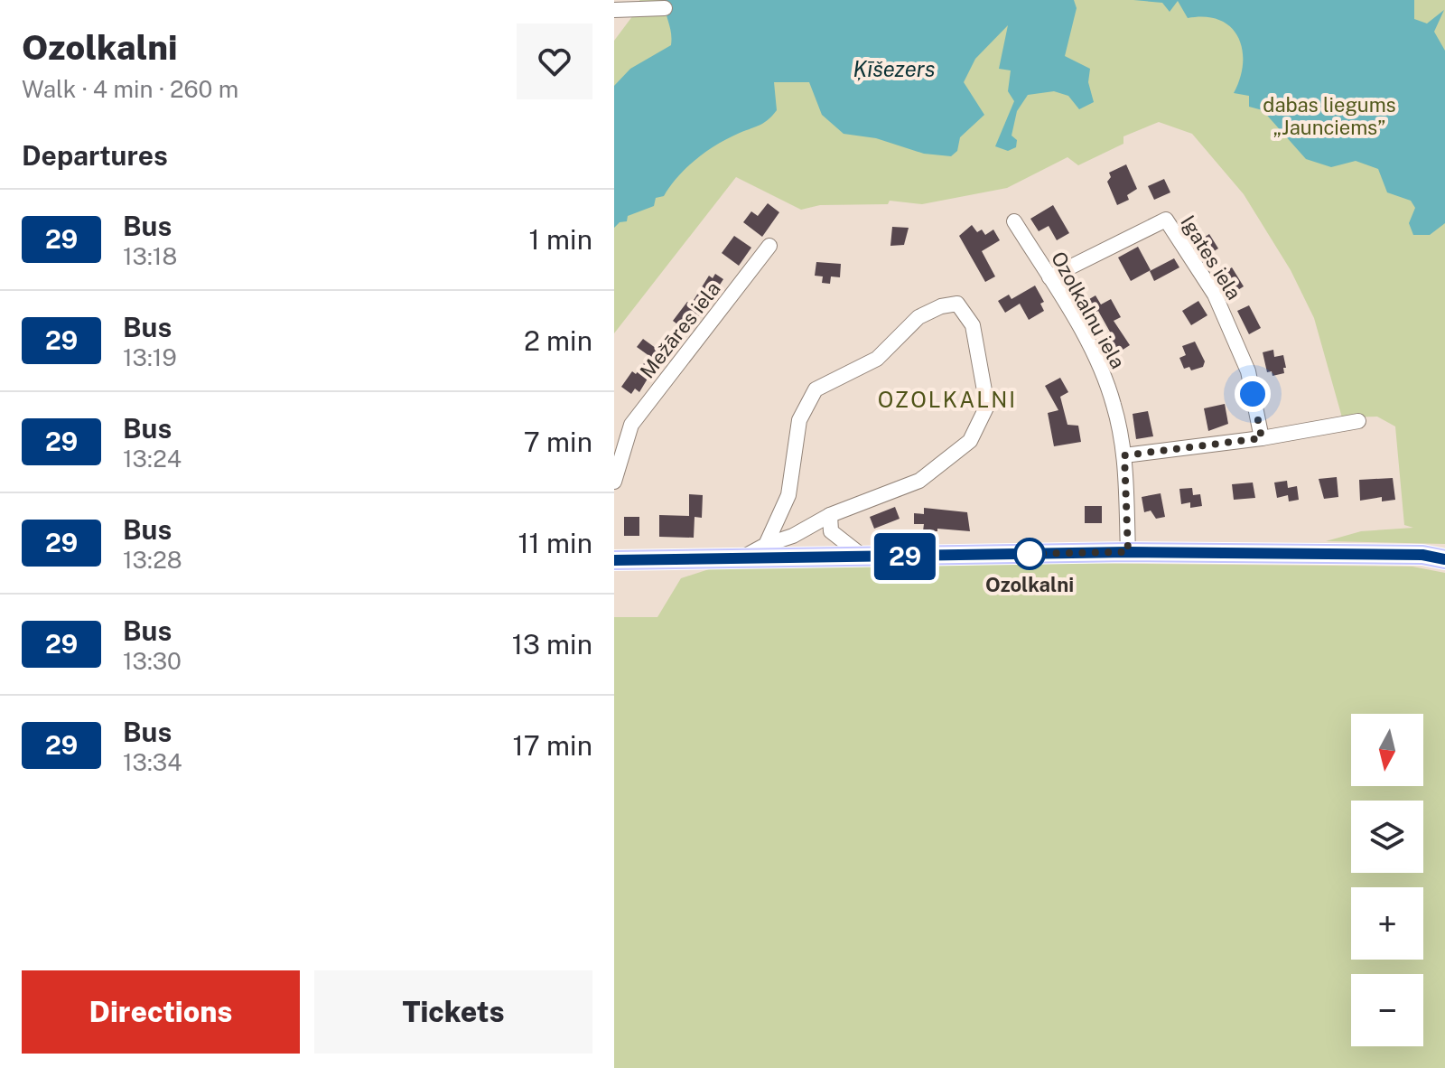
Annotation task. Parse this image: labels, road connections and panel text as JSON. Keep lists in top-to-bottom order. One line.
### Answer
{"streets":{"street":["Igates iela","Ozolkalnu iela","Mežāres iela"]},"crossings":[["Igates iela","Ozolkalnu iela"]],"districts":["OZOLKALNI"],"water":["Ķīšezers"],"parks":["dabas liegums „Jaunciems”"],"places":["Ozolkalni"],"lines":["bus line 29"],"north":"bottom","page":{"heading":[["Ozolkalni","Walk · 4 min · 260 m"],"Departures"],"on_map":"29","list":[{"mark":"29","name":"Bus","note":"13:18","value":"1 min"},{"mark":"29","name":"Bus","note":"13:19","value":"2 min"},{"mark":"29","name":"Bus","note":"13:24","value":"7 min"},{"mark":"29","name":"Bus","note":"13:28","value":"11 min"},{"mark":"29","name":"Bus","note":"13:30","value":"13 min"},{"mark":"29","name":"Bus","note":"13:34","value":"17 min"}],"map_buttons":["+","−"],"buttons":["Directions","Tickets"]}}
